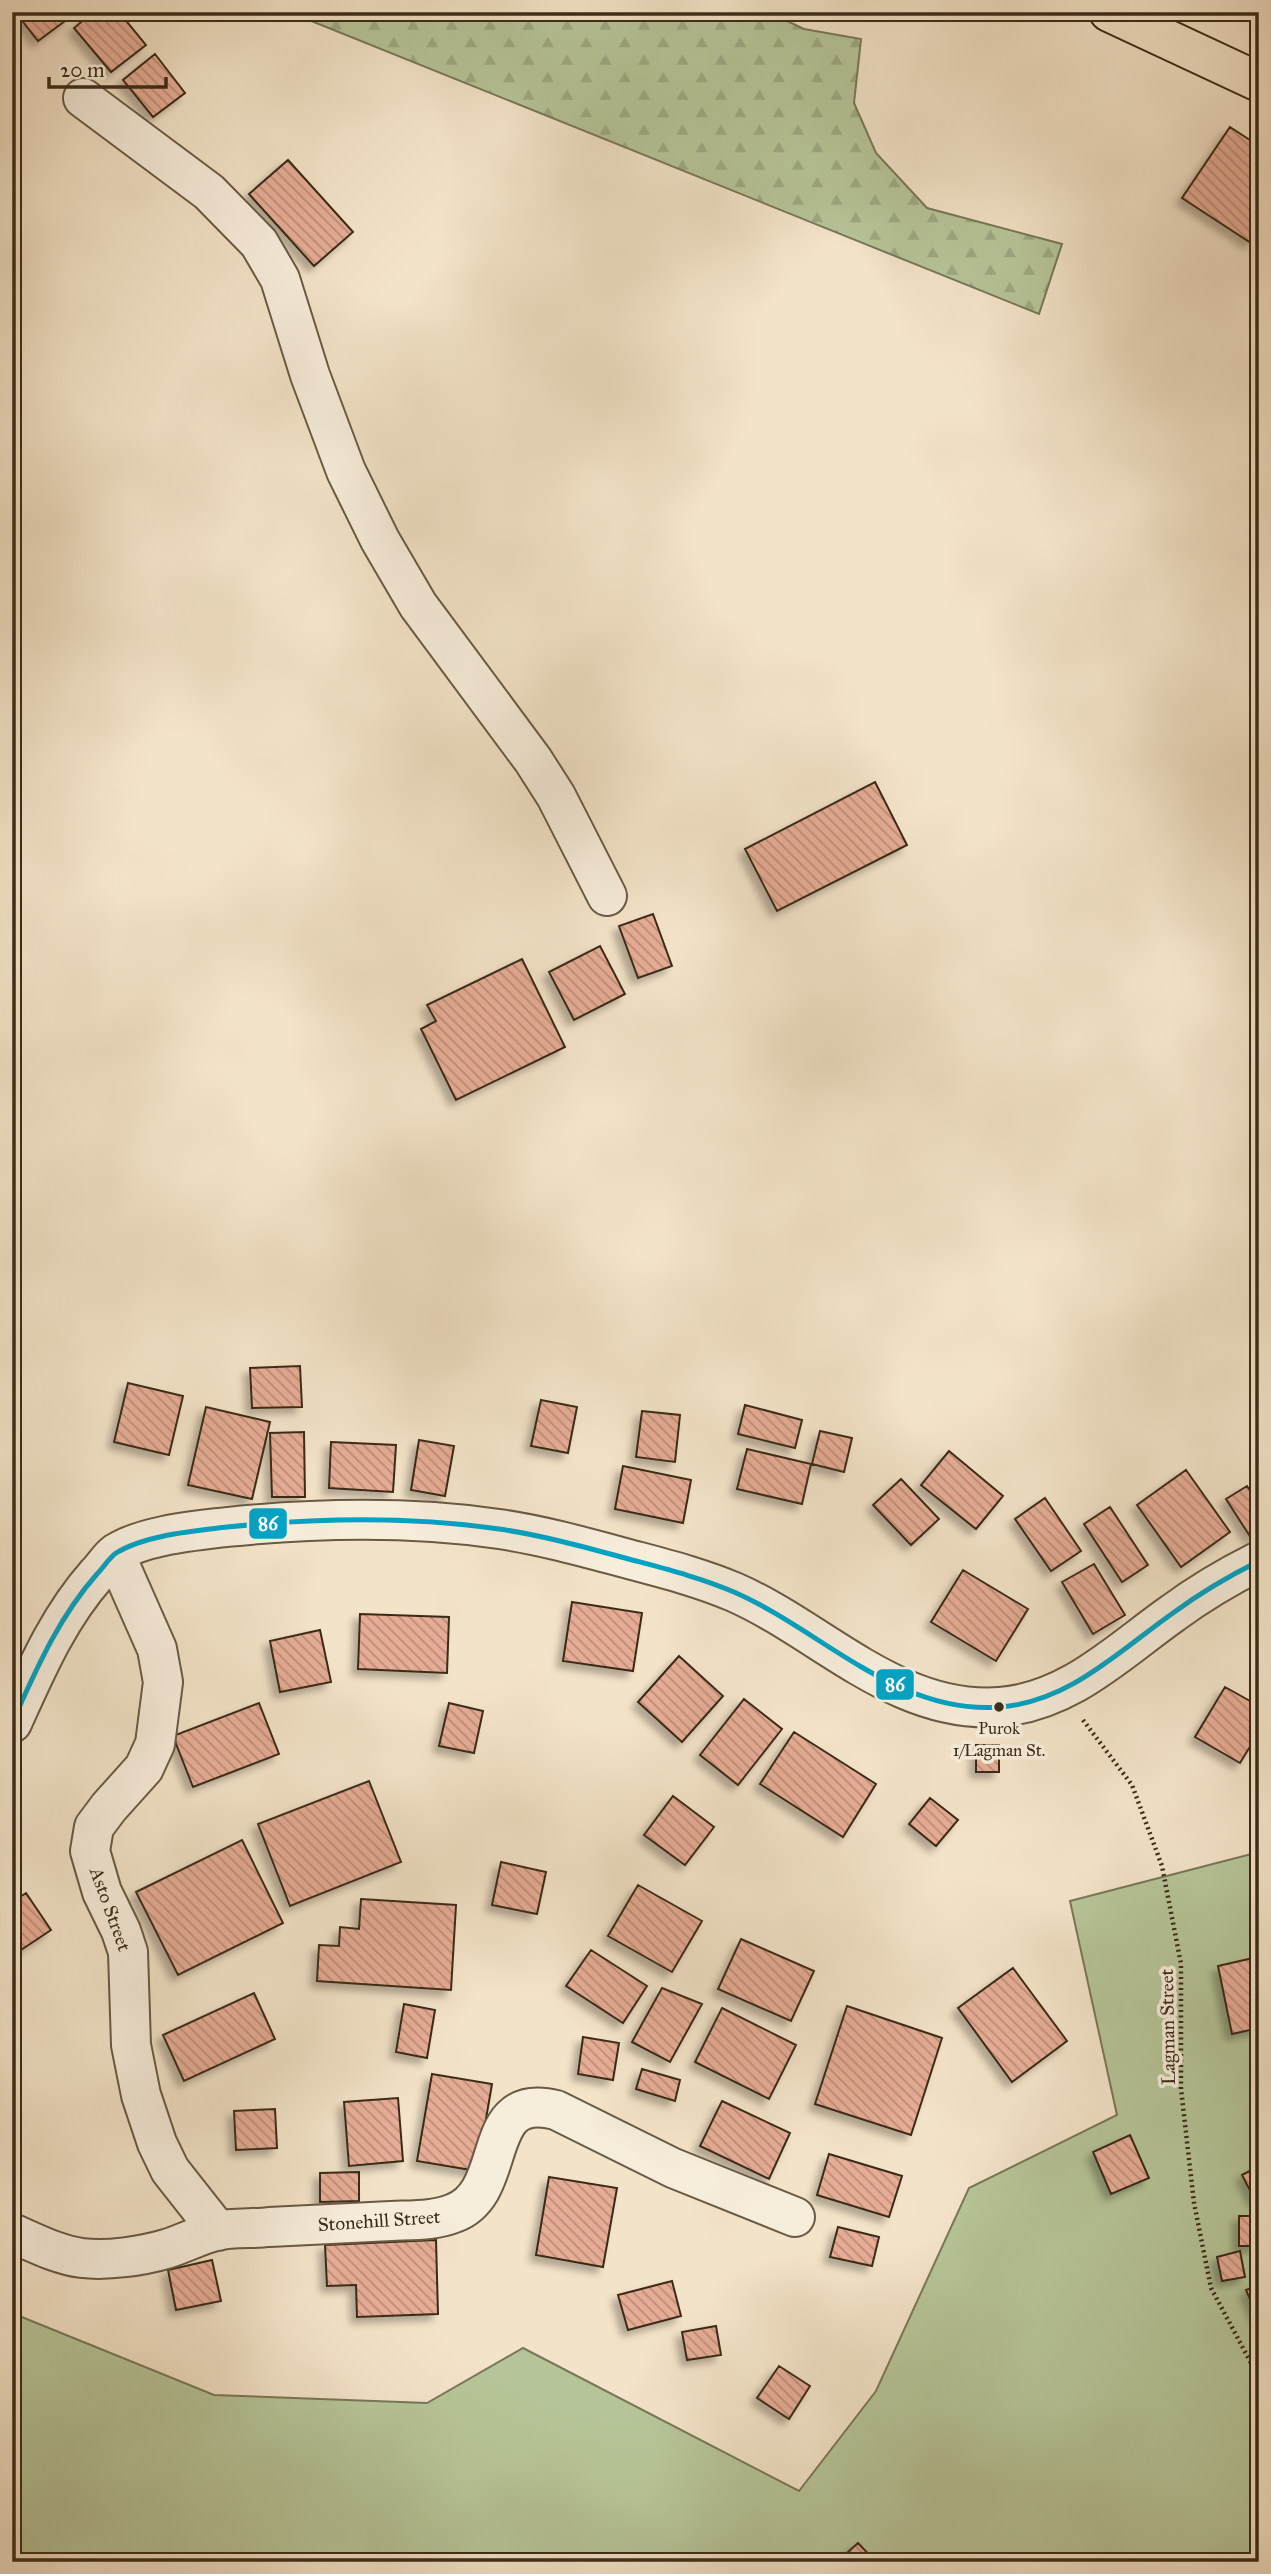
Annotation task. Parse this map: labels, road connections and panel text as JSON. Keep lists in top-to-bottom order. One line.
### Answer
{"streets":{"street":["Asto Street","Stonehill Street"],"path":["Lagman Street"]},"crossings":[["Asto Street","Stonehill Street"]],"places":["Purok 1/Lagman St."],"lines":["transit line 86"],"scale_bar":"20 m"}
